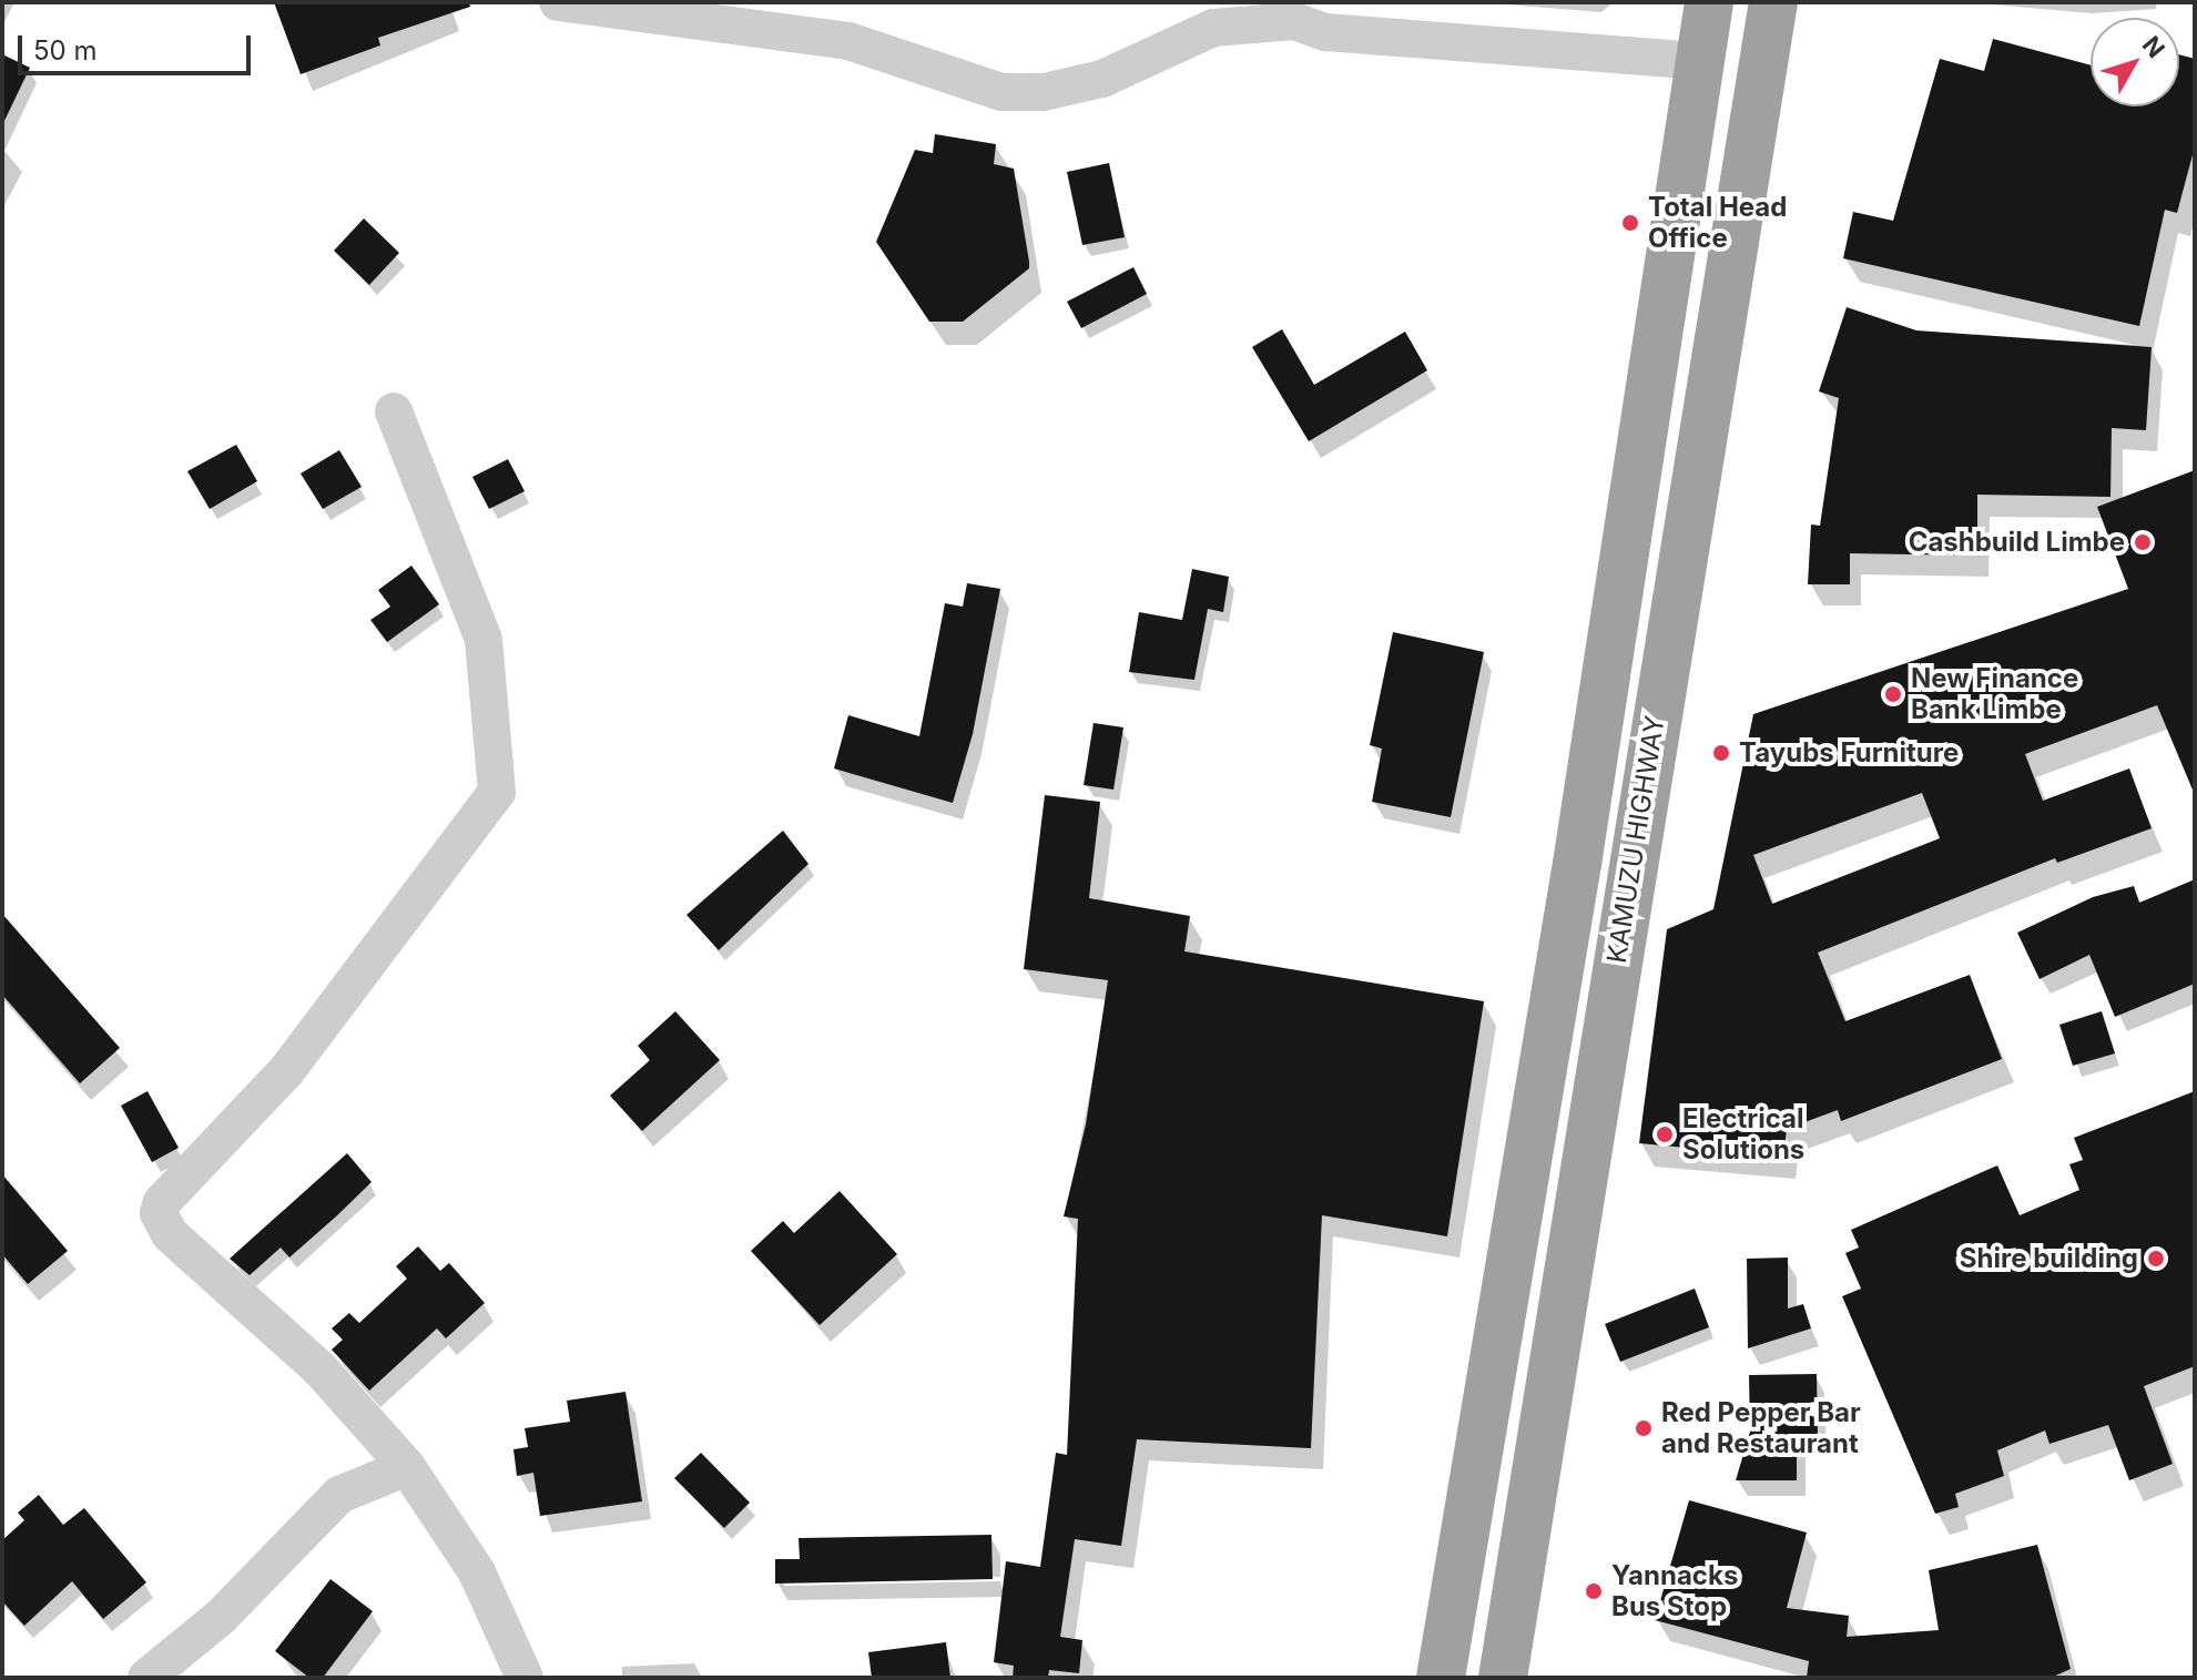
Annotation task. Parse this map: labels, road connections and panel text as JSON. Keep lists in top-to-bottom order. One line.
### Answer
{"streets":{"highway":["KAMUZU HIGHWAY"]},"places":["Total Head Office","Cashbuild Limbe","New Finance Bank Limbe","Tayubs Furniture","Electrical Solutions","Shire building","Red Pepper Bar and Restaurant","Yannacks Bus Stop"],"scale_bar":"50 m","north":"top right"}
